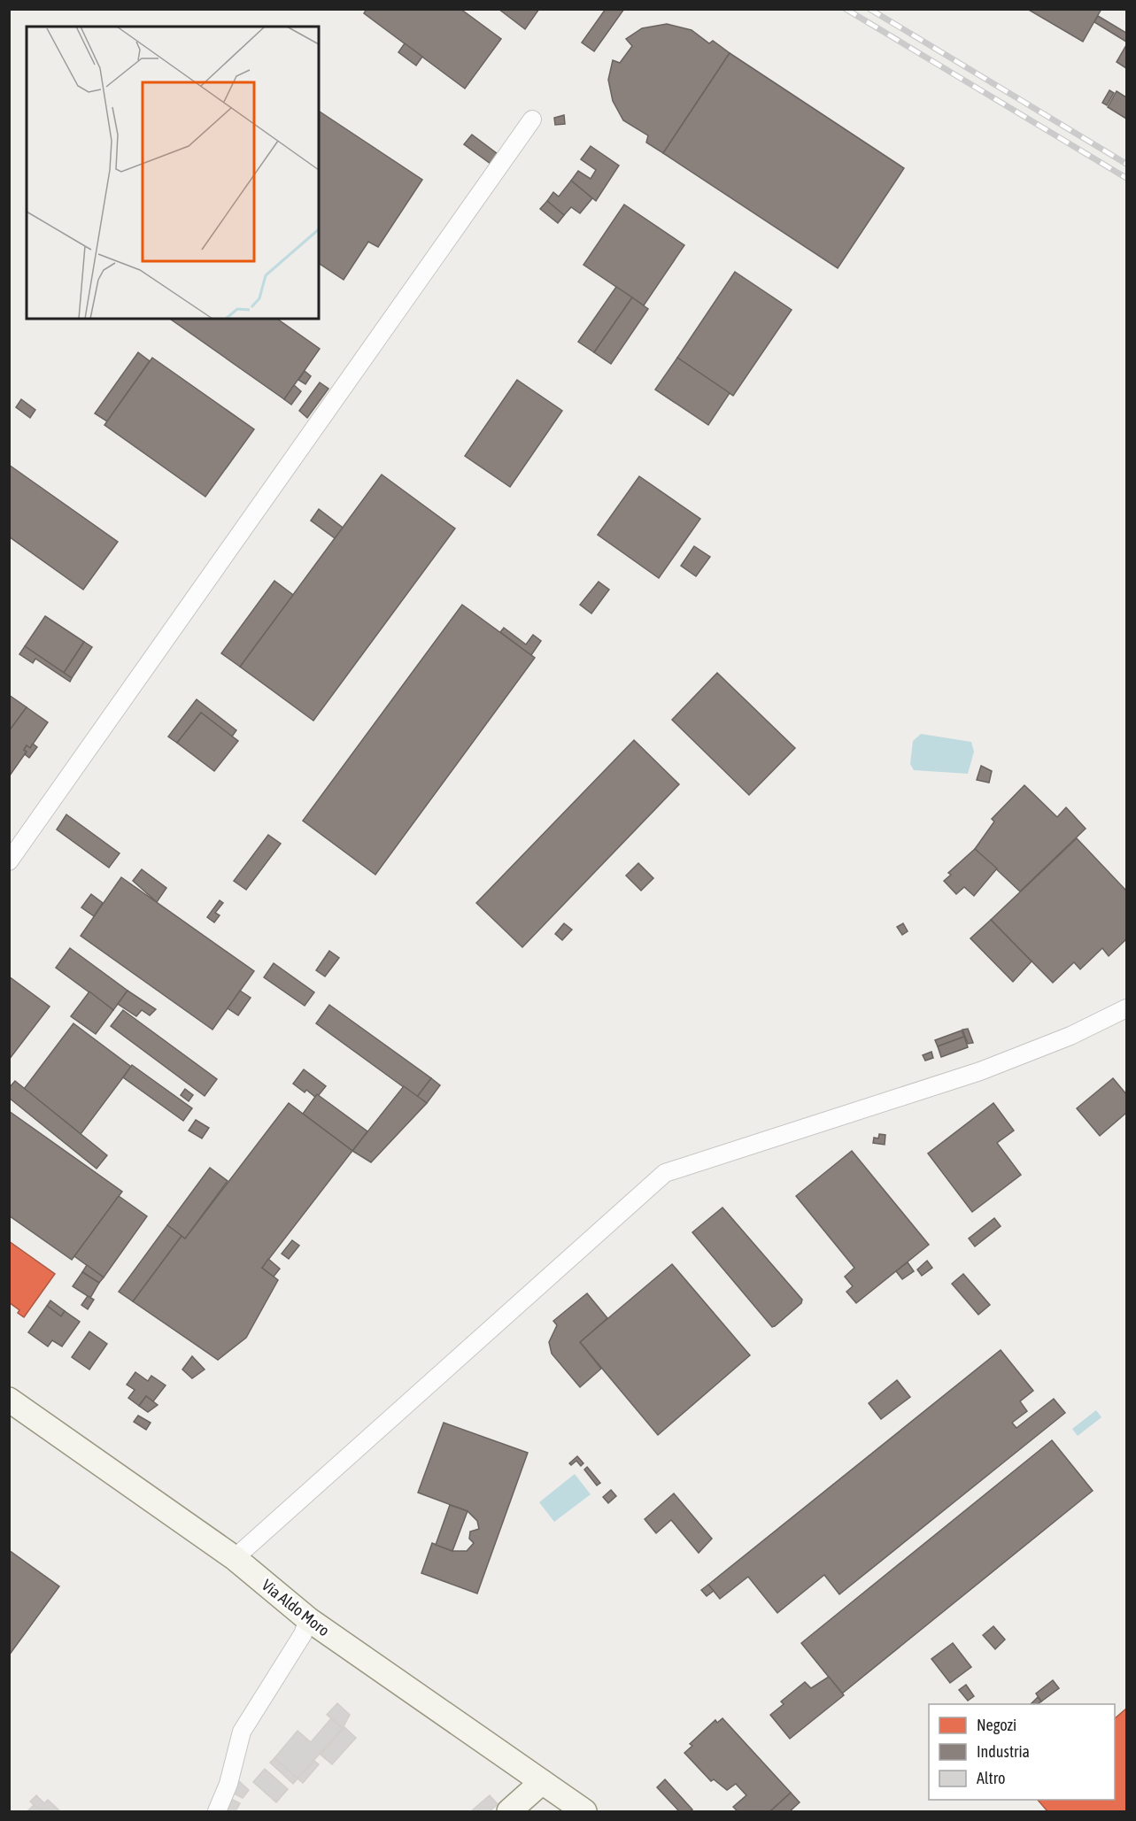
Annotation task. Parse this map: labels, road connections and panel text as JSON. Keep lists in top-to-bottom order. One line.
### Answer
{"streets":{"main road":["Via Aldo Moro"]},"legend":["Negozi","Industria","Altro"]}
